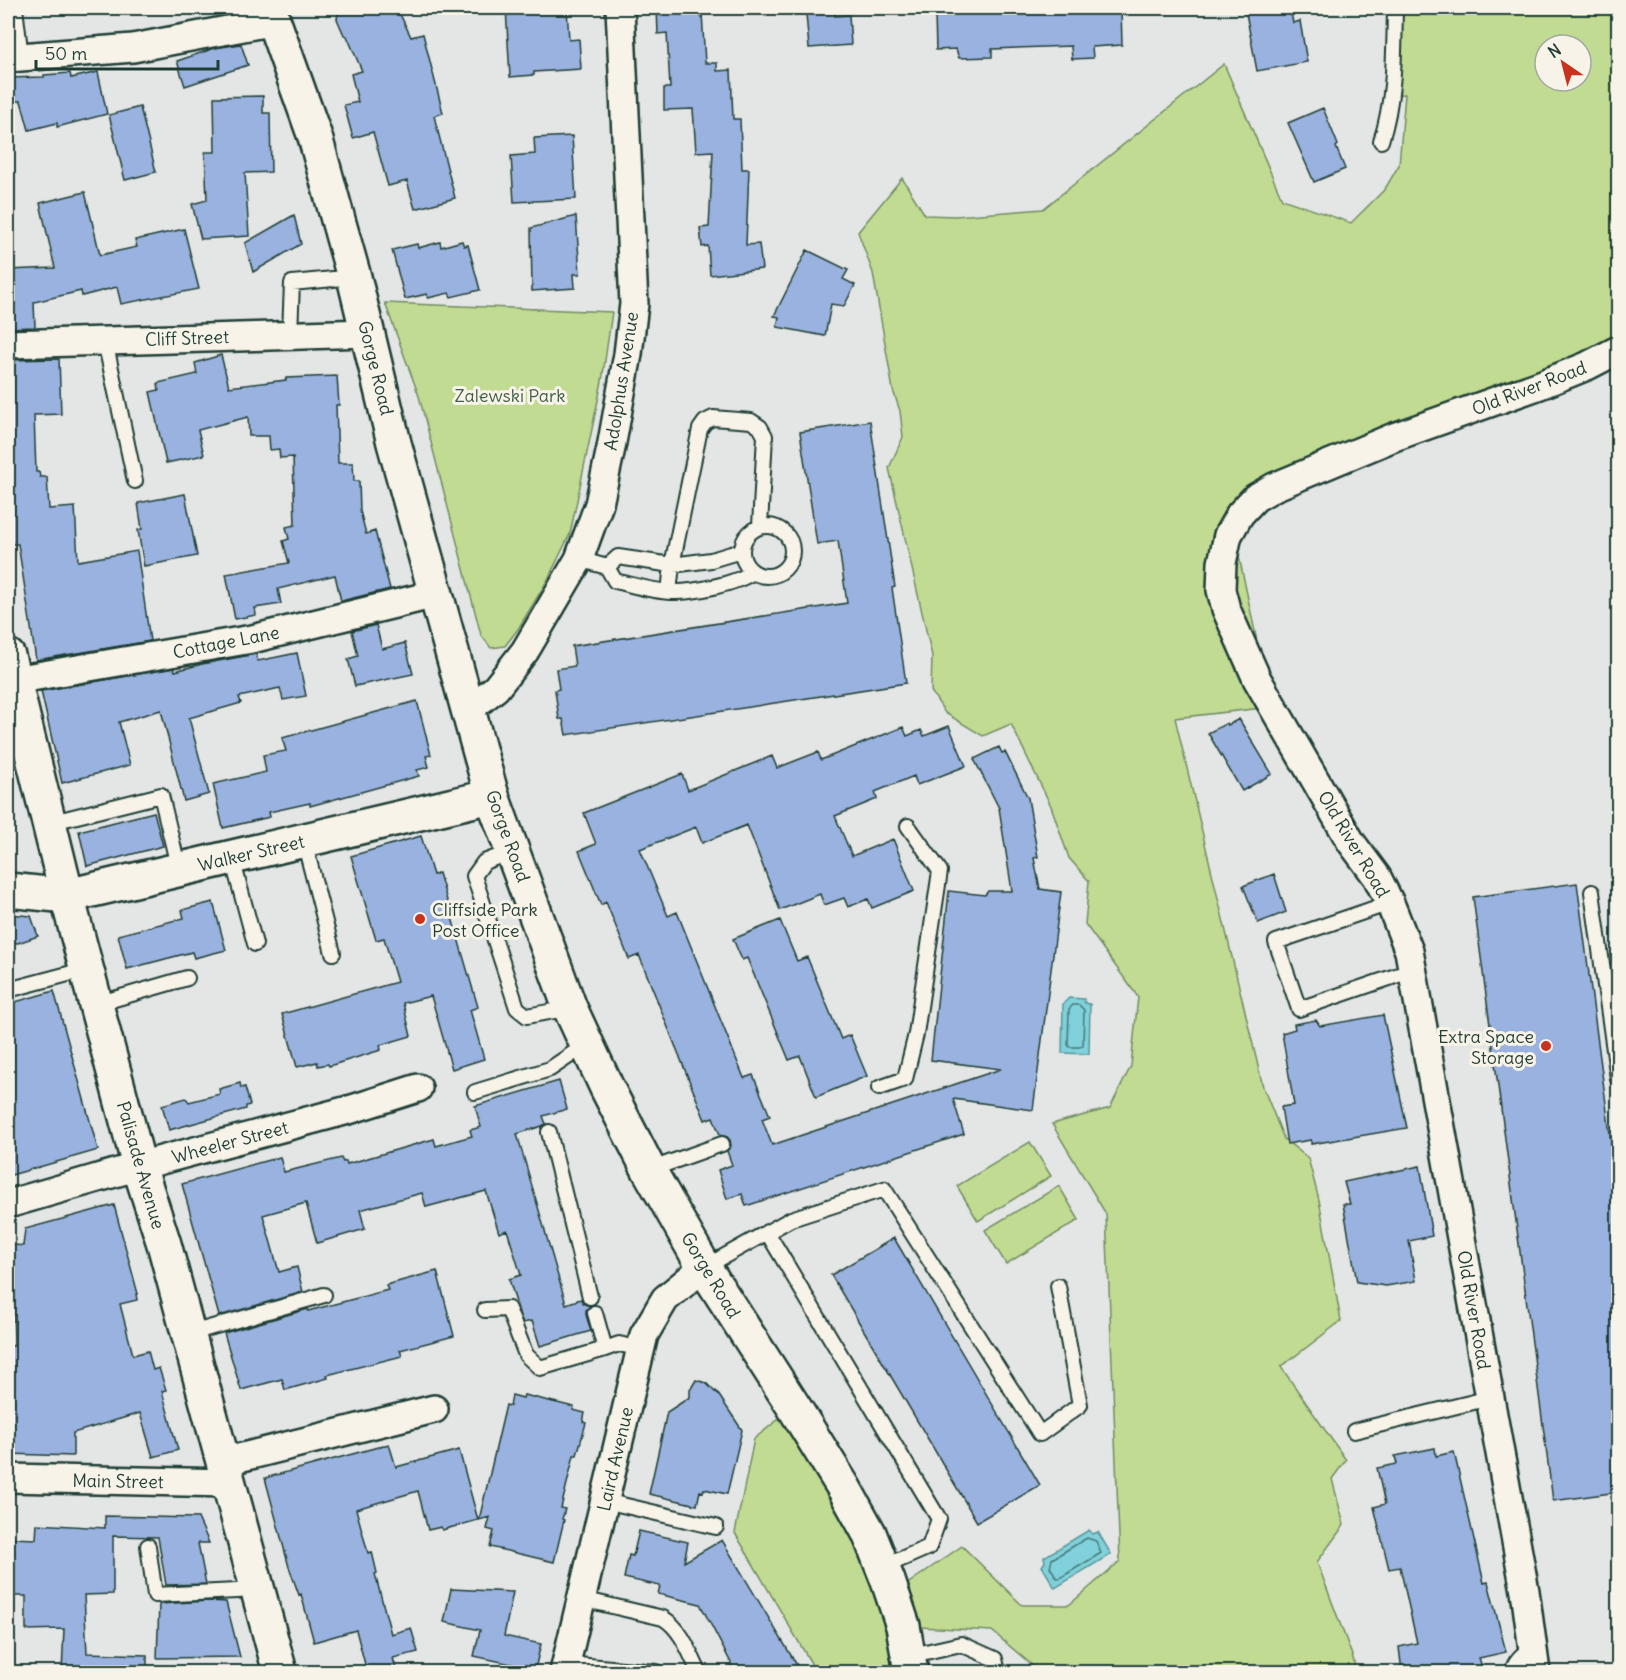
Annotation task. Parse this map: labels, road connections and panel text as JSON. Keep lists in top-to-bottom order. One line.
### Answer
{"streets":{"main road":["Gorge Road","Walker Street","Palisade Avenue"],"street":["Cliff Street","Adolphus Avenue","Old River Road","Cottage Lane","Wheeler Street","Laird Avenue","Main Street"]},"crossings":[["Cliff Street","Gorge Road"],["Gorge Road","Adolphus Avenue"],["Gorge Road","Cottage Lane"],["Gorge Road","Walker Street"],["Gorge Road","Laird Avenue"],["Cottage Lane","Palisade Avenue"],["Walker Street","Palisade Avenue"],["Wheeler Street","Palisade Avenue"],["Palisade Avenue","Main Street"]],"parks":["Zalewski Park"],"places":["Cliffside Park Post Office","Extra Space Storage"],"scale_bar":"50 m","north":"top left"}
